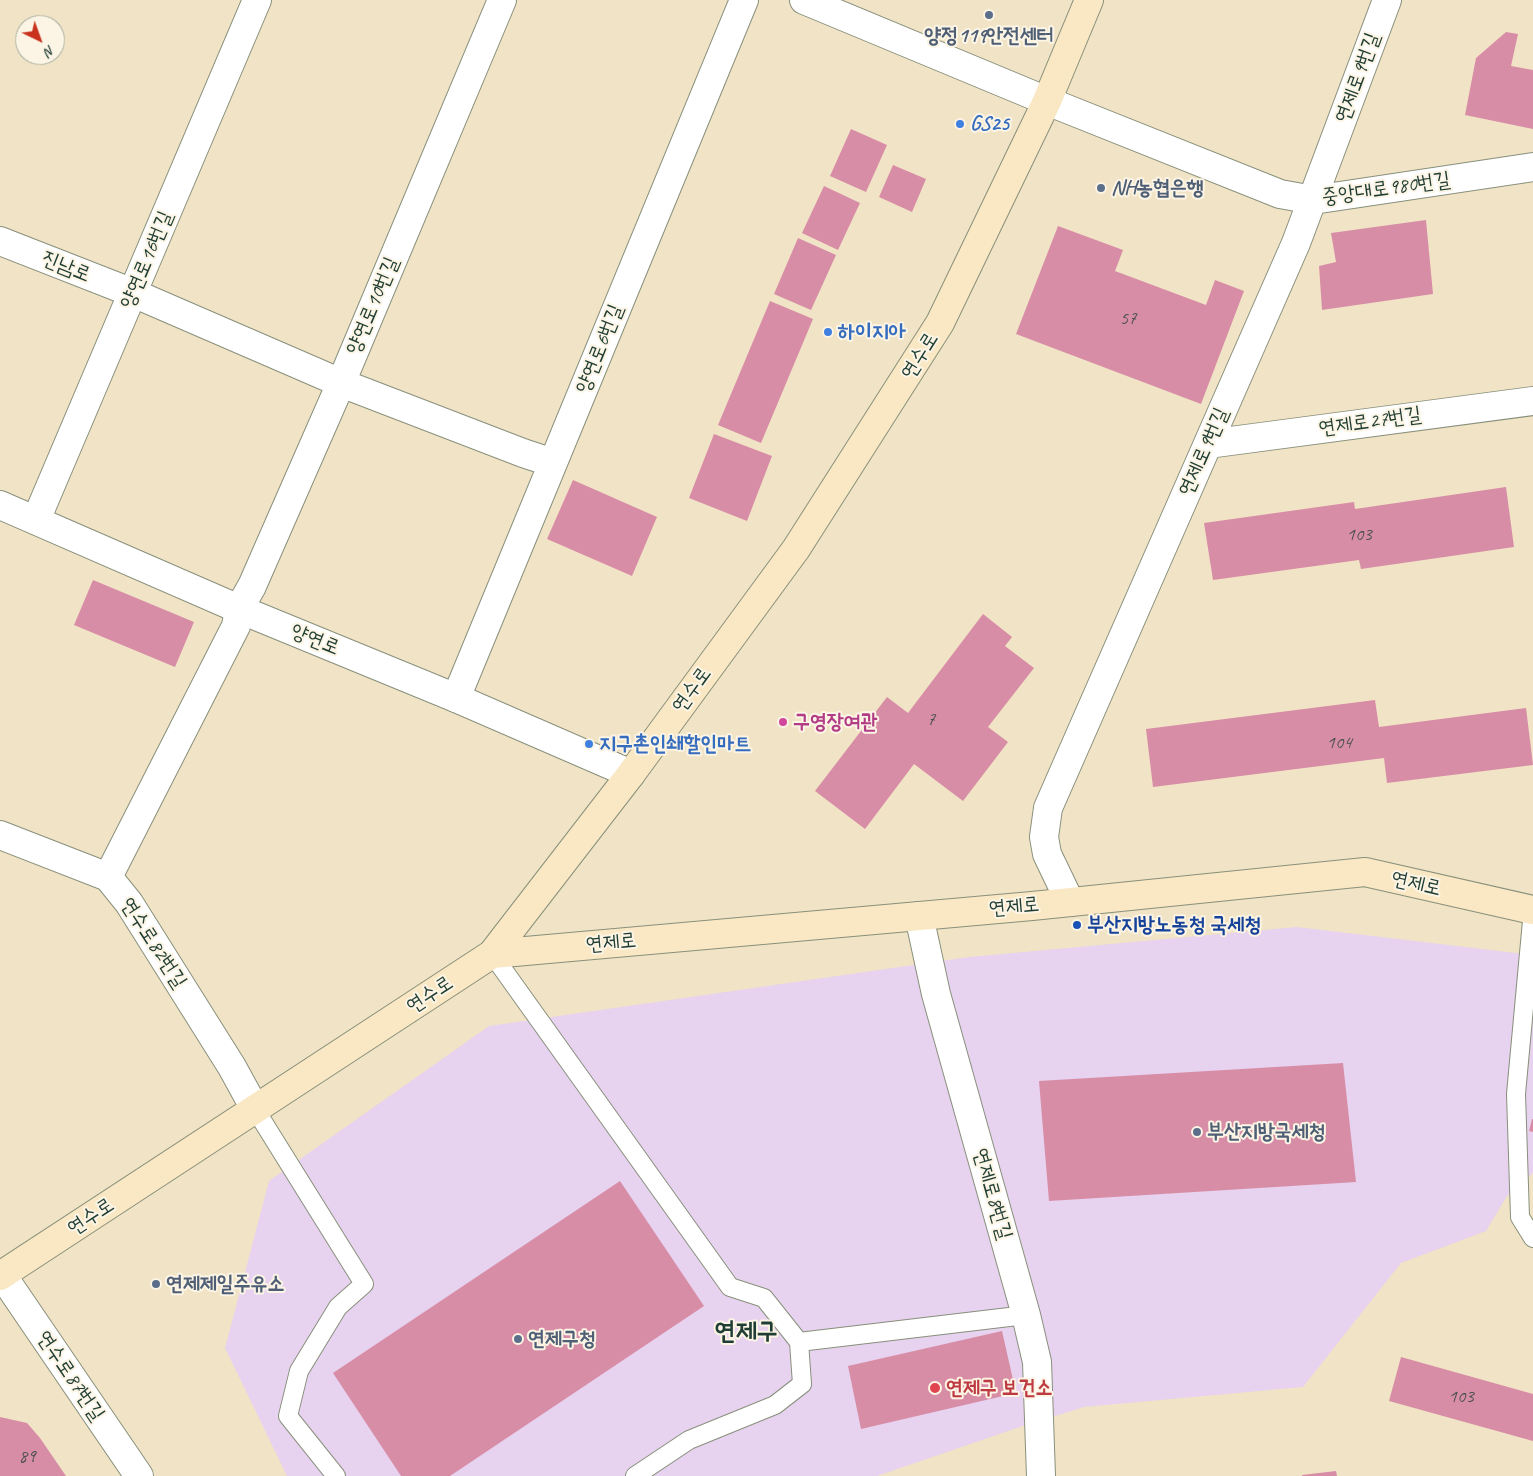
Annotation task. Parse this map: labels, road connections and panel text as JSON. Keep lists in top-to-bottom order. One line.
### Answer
{"streets":{"main road":["연수로","연제로"],"street":["연제로9번길","중앙대로980번길","양연로16번길","진남로","양연로10번길","양연로6번길","연제로27번길","양연로","연수로82번길","연제로8번길","연수로87번길"]},"crossings":[["연제로9번길","중앙대로980번길"],["연제로9번길","연제로27번길"],["연제로9번길","연제로"],["중앙대로980번길","연수로"],["양연로16번길","진남로"],["양연로16번길","양연로"],["진남로","양연로10번길"],["진남로","양연로6번길"],["양연로10번길","양연로"],["양연로10번길","연수로82번길"],["양연로6번길","양연로"],["연수로","양연로"],["연수로","연제로"],["연수로","연수로82번길"],["연수로","연수로87번길"],["연제로","연제로8번길"]],"districts":["연제구"],"places":["양정119안전센터","GS25","NH농협은행","하이지아","구영장여관","지구촌인쇄할인마트","부산지방노동청 국세청","부산지방국세청","연제제일주유소","연제구청","연제구 보건소"],"house_numbers":["57","103","7","104","103","89"],"north":"bottom right"}
